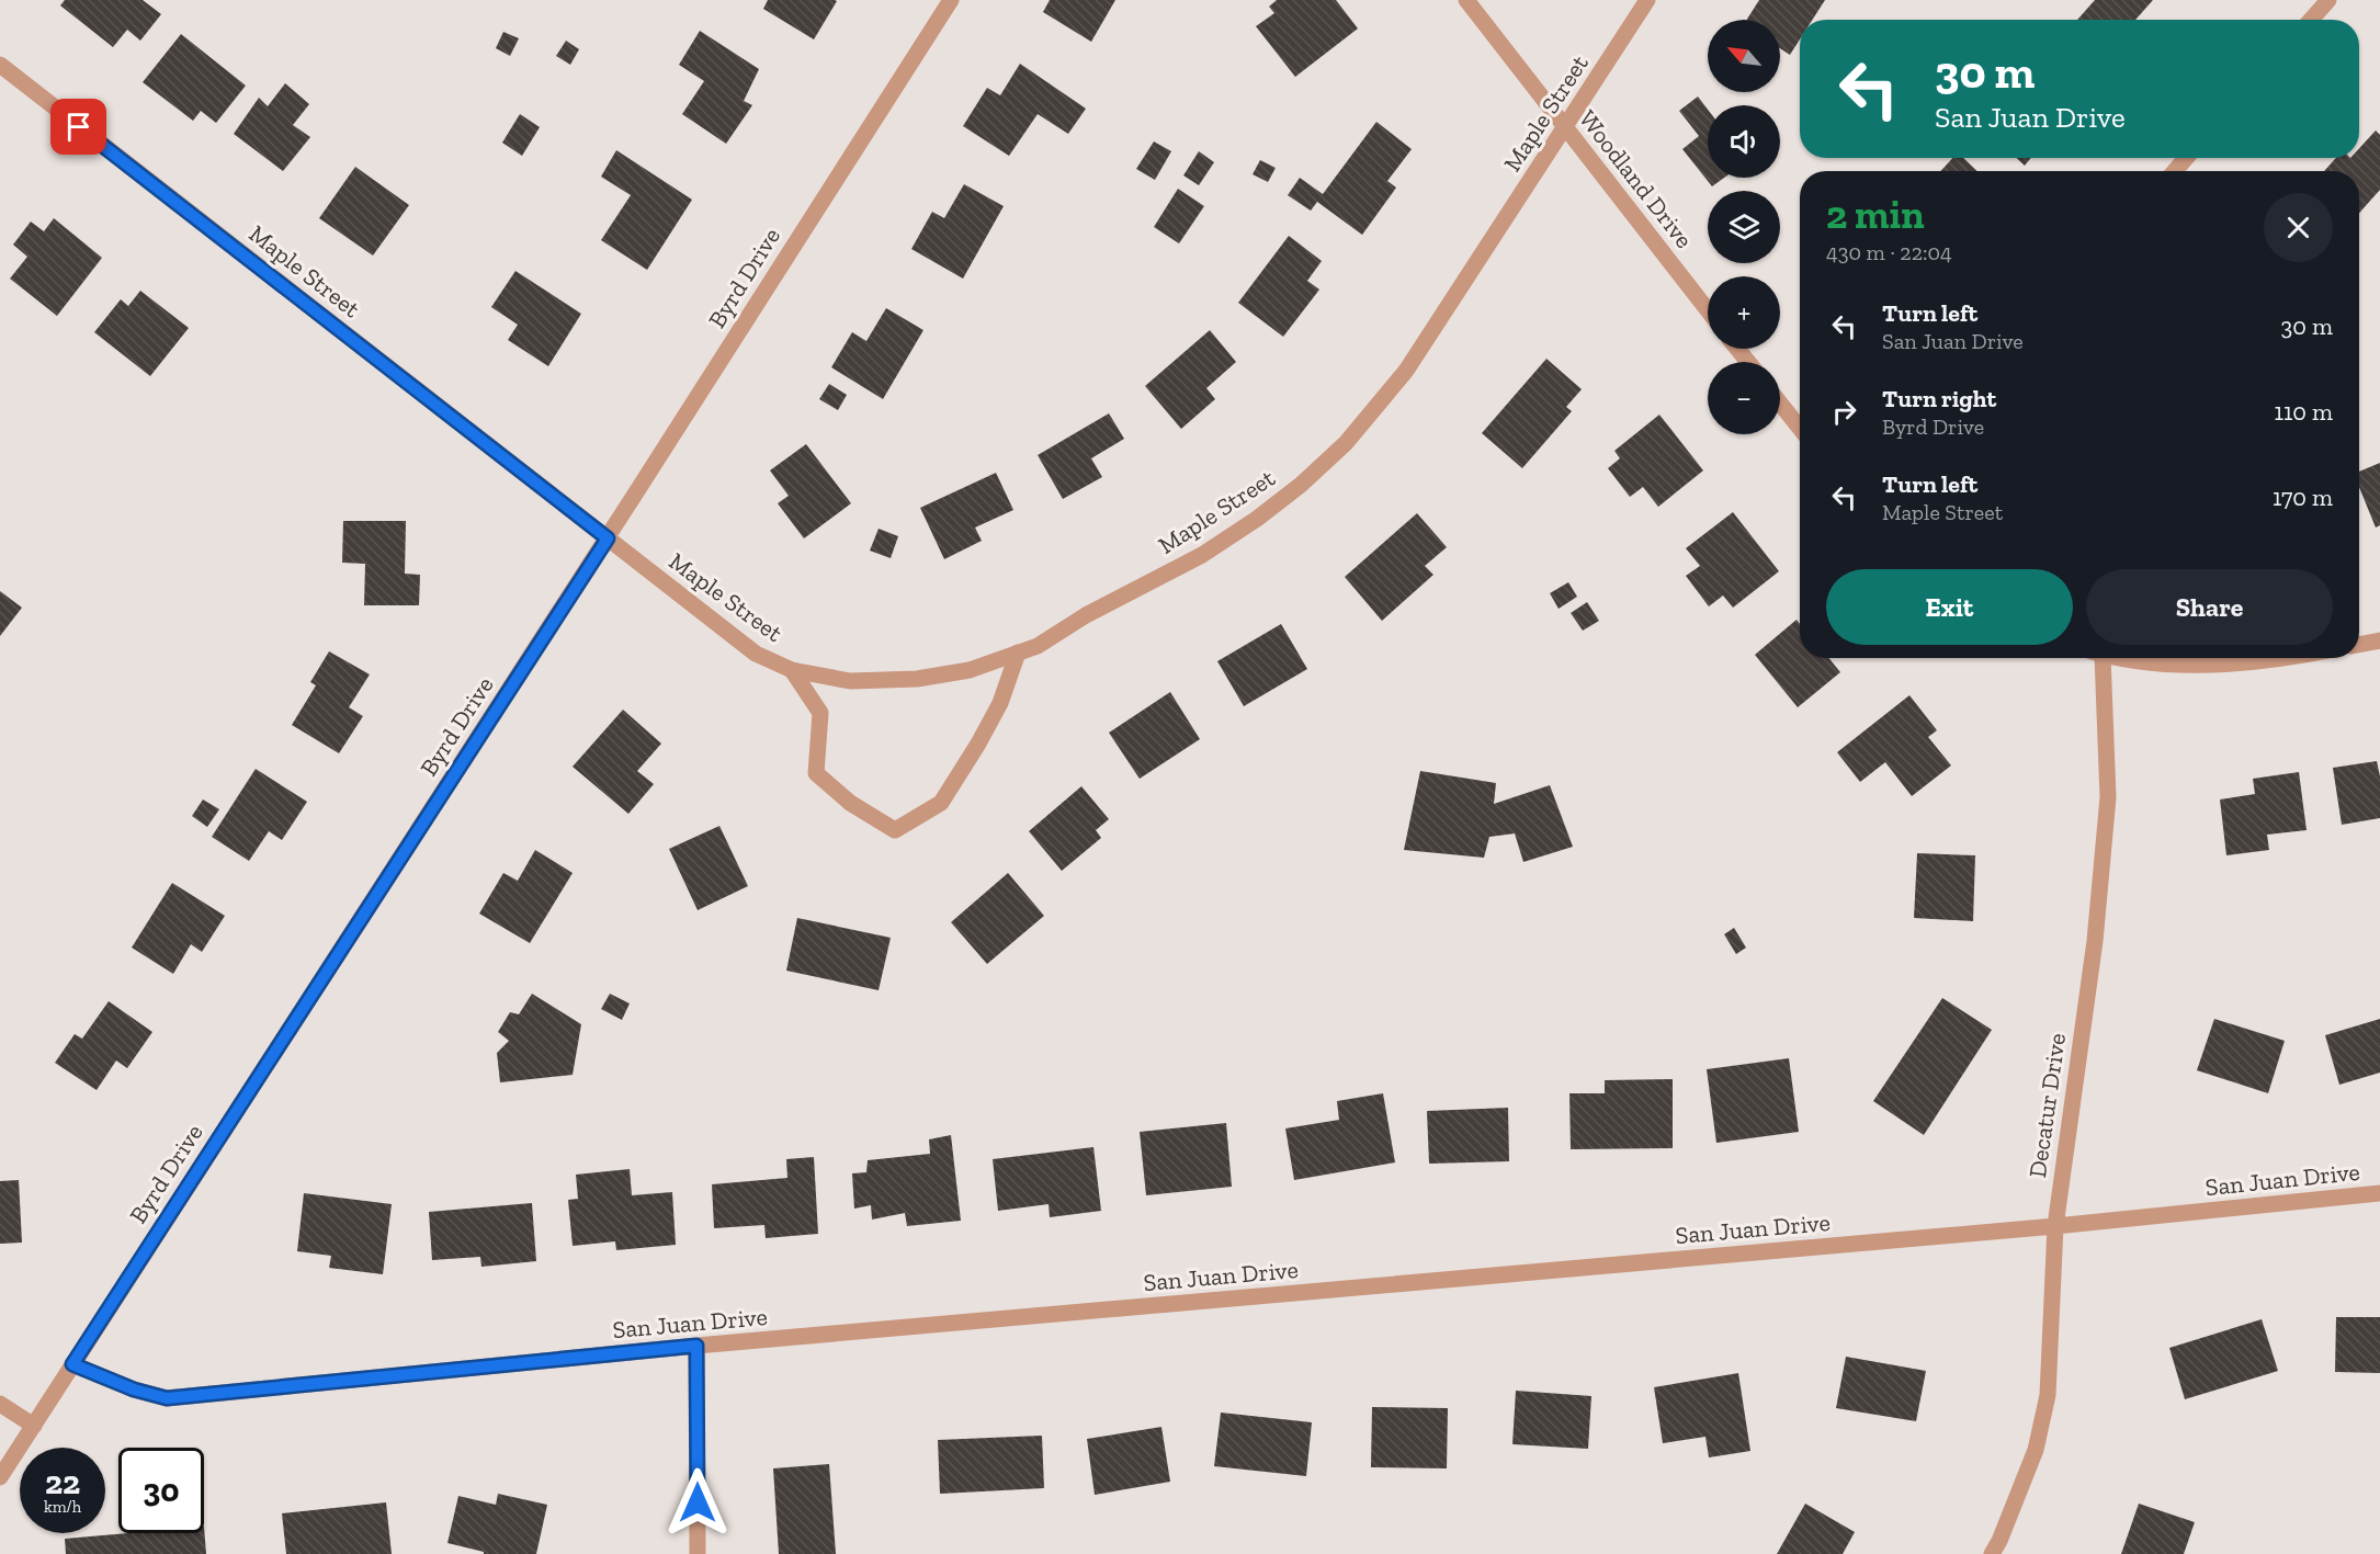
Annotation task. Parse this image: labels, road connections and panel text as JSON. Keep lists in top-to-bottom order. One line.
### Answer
{"streets":{"street":["Maple Street","Woodland Drive","Byrd Drive","Decatur Drive","San Juan Drive"]},"crossings":[["Maple Street","Woodland Drive"],["Maple Street","Byrd Drive"],["Byrd Drive","San Juan Drive"],["Decatur Drive","San Juan Drive"]],"north":"top left","page":{"map_buttons":["+","−"],"turn":["30 m","San Juan Drive"],"heading":["2 min","430 m · 22:04"],"list":[{"name":"Turn left","note":"San Juan Drive","value":"30 m"},{"name":"Turn right","note":"Byrd Drive","value":"110 m"},{"name":"Turn left","note":"Maple Street","value":"170 m"}],"buttons":["Exit","Share"],"speed":"22 km/h","limit":"30"}}
